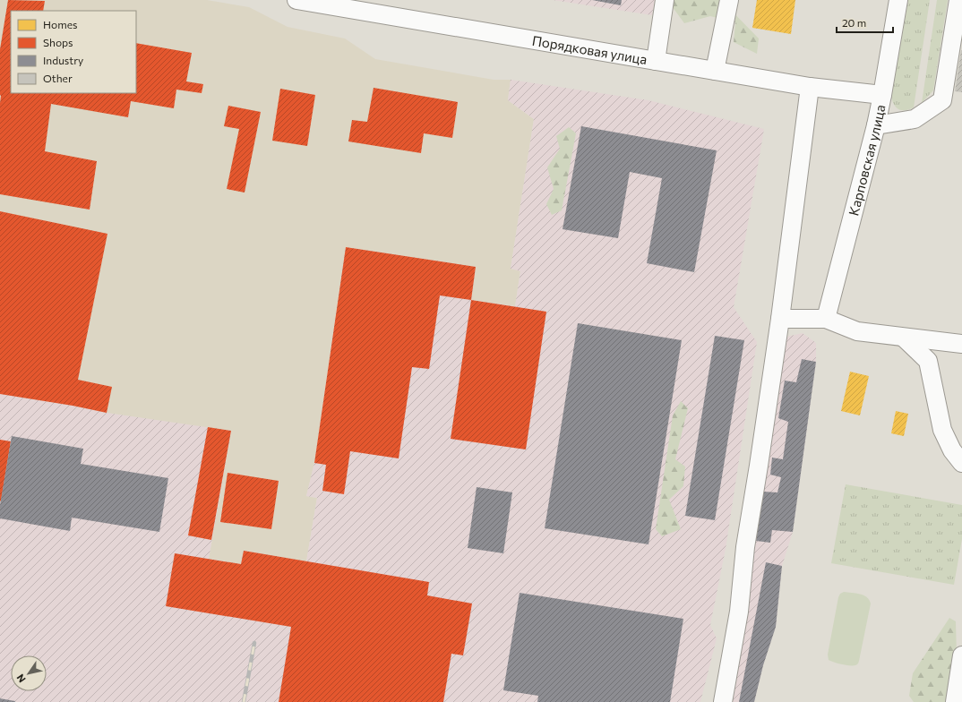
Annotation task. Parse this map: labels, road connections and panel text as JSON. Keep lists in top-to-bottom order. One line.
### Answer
{"streets":{"street":["Порядковая улица","Карповская улица"]},"crossings":[["Порядковая улица","Карповская улица"]],"legend":["Homes","Shops","Industry","Other"],"scale_bar":"20 m","north":"bottom left"}
